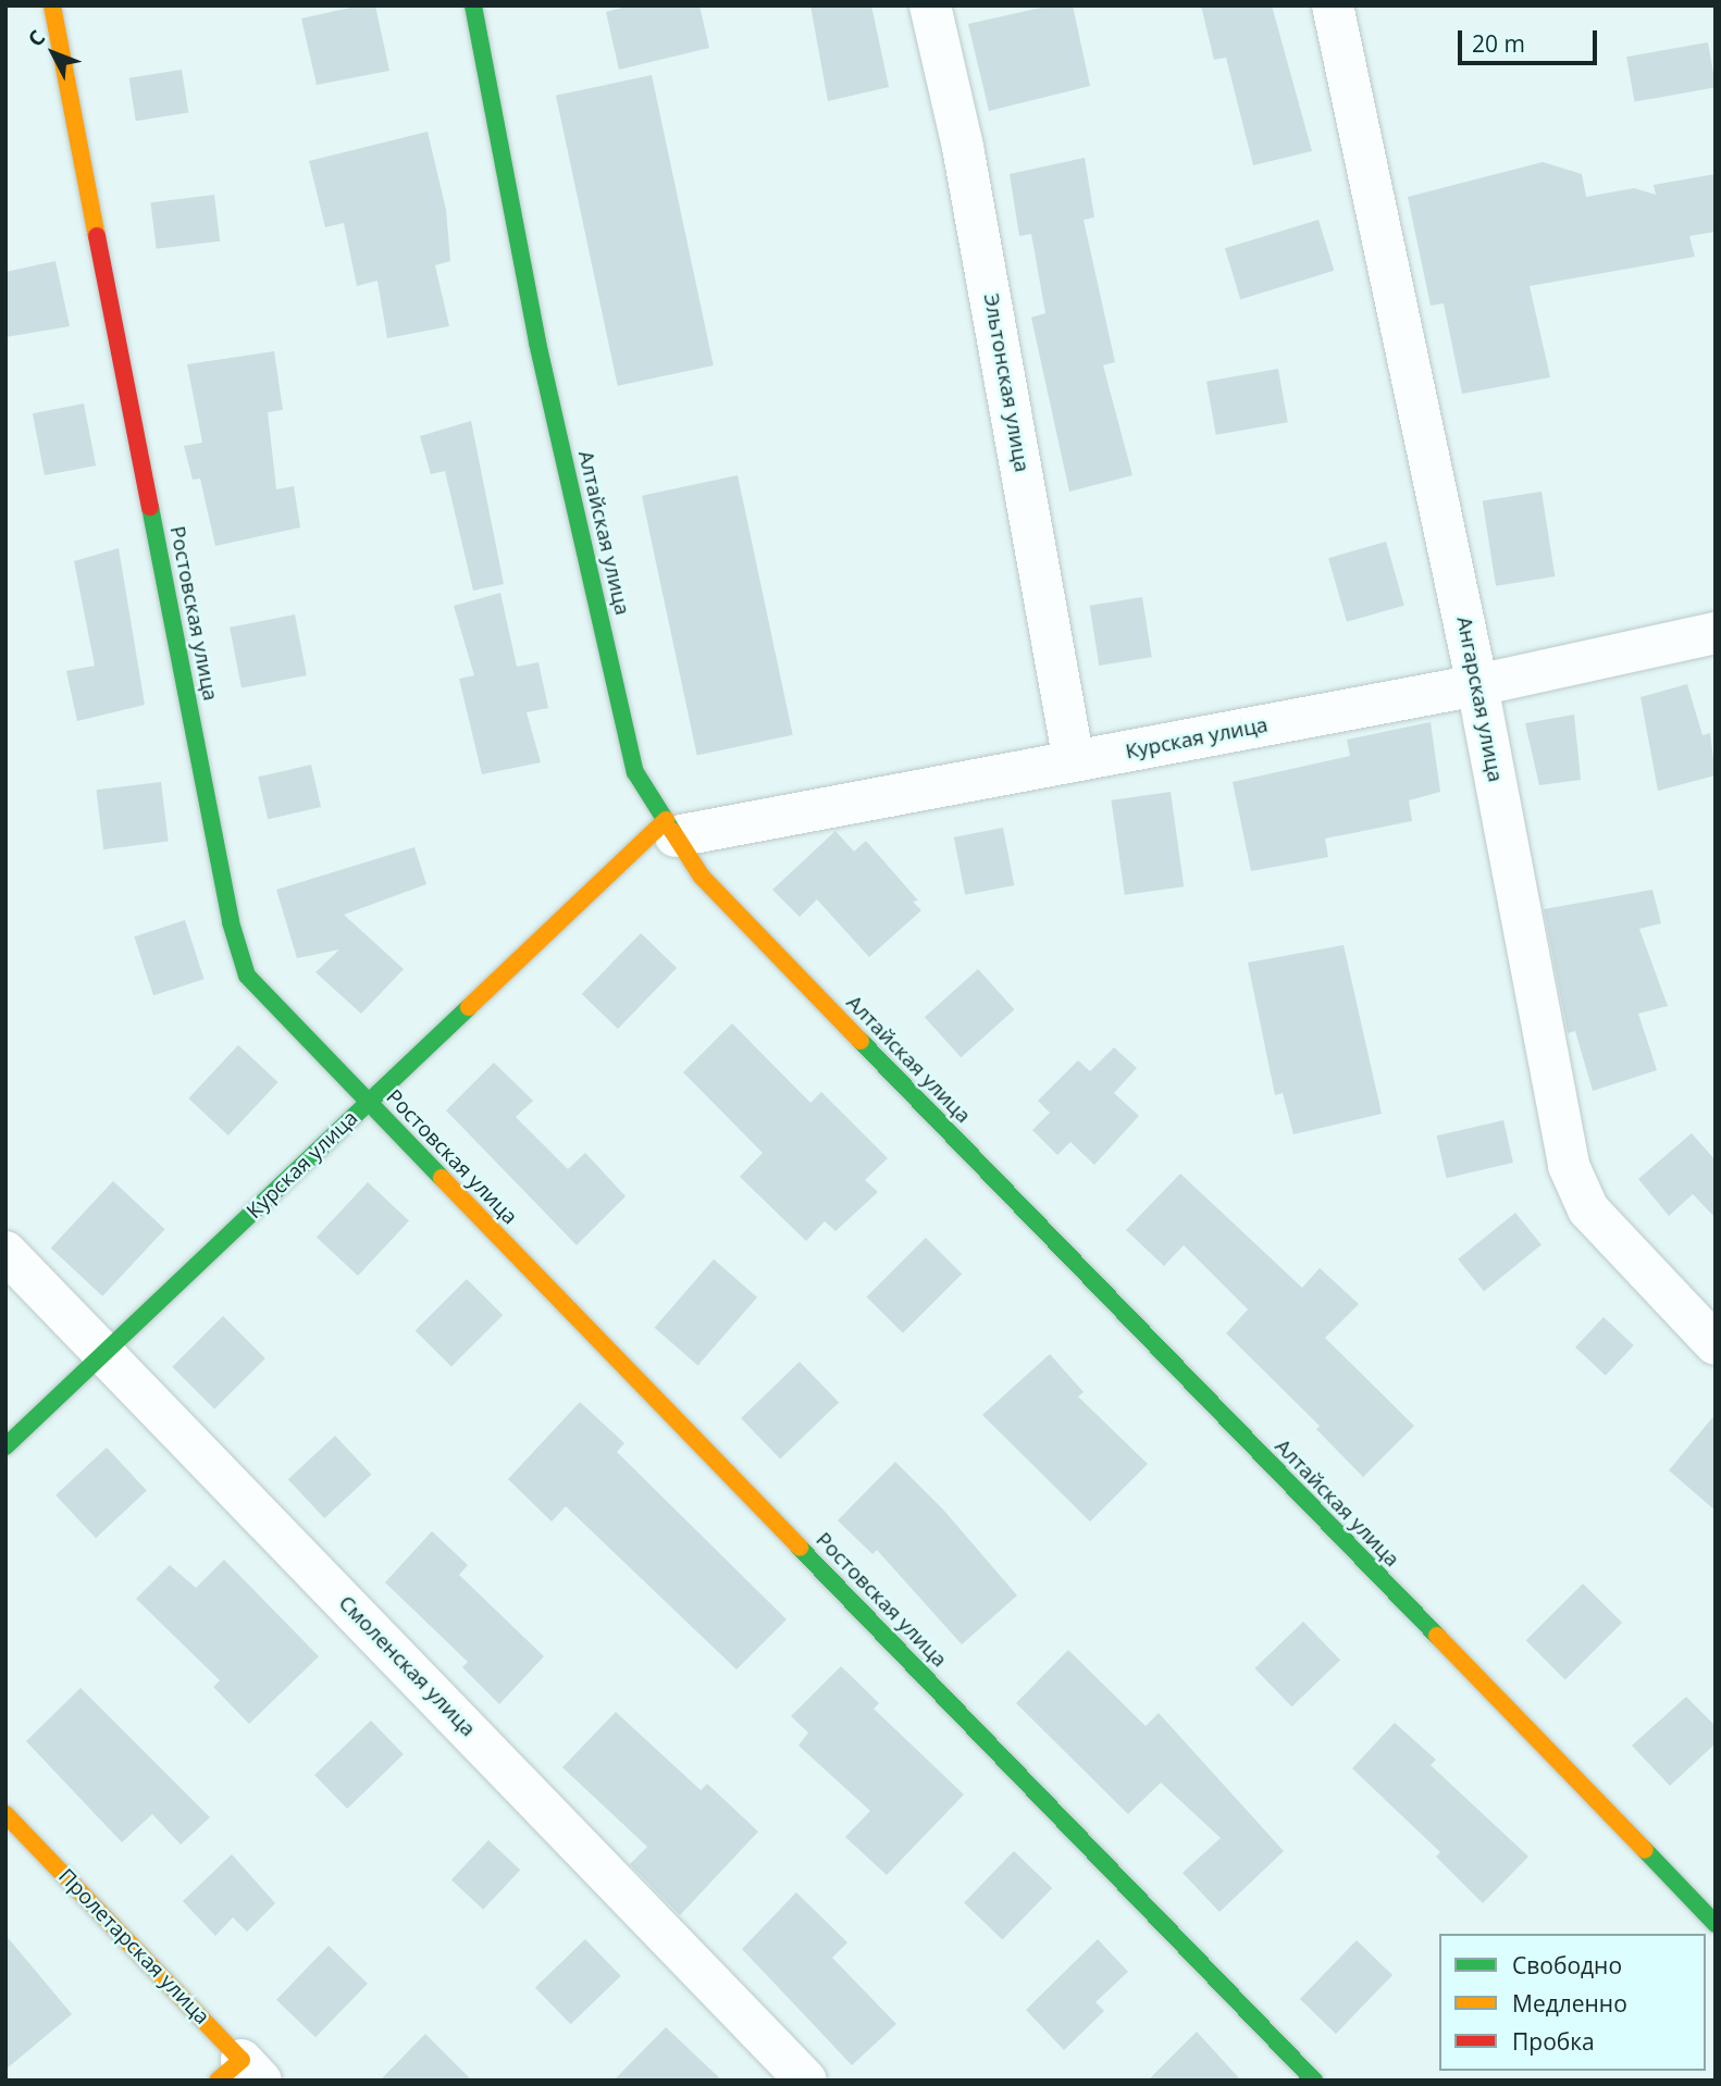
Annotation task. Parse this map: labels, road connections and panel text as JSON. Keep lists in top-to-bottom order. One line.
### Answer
{"streets":{"street":["Эльтонская улица","Алтайская улица","Ростовская улица","Ангарская улица","Курская улица","Смоленская улица","Пролетарская улица"]},"crossings":[["Эльтонская улица","Курская улица"],["Алтайская улица","Курская улица"],["Ростовская улица","Курская улица"],["Ангарская улица","Курская улица"],["Курская улица","Смоленская улица"]],"legend":["Свободно","Медленно","Пробка"],"scale_bar":"20 m","north":"top left"}
